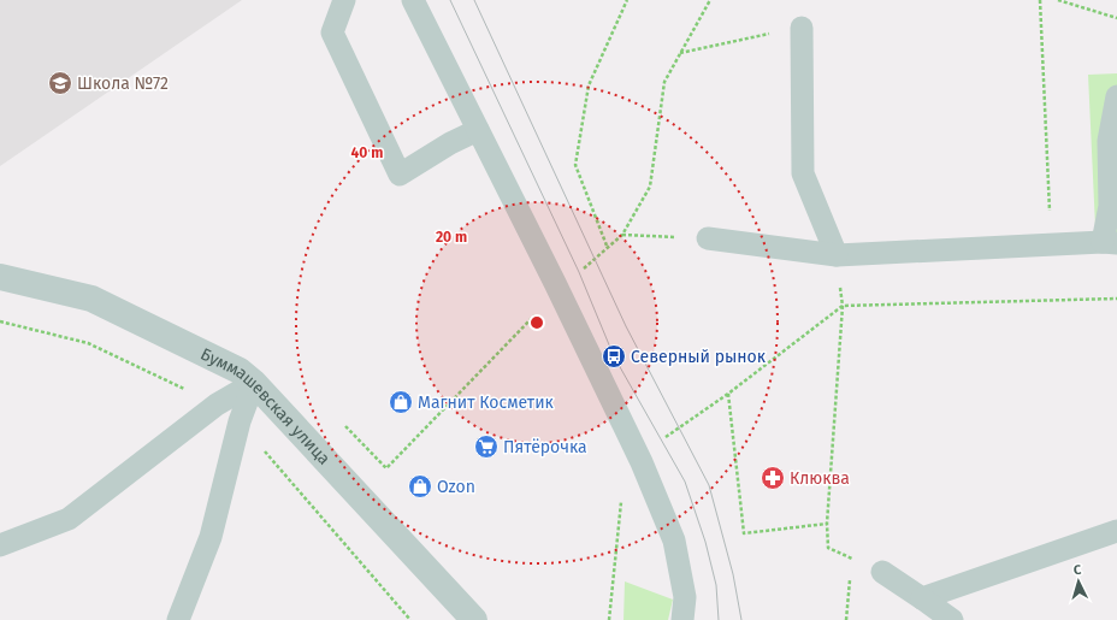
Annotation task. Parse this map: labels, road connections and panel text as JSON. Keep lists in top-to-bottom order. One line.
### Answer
{"streets":{"street":["Буммашевская улица"]},"places":{"school or university":["Школа №72"],"bus stop":["Северный рынок"],"shop":["Магнит Косметик","Ozon"],"supermarket":["Пятёрочка"],"pharmacy":["Клюква"]},"north":"top","rings":["40 m","20 m"]}
